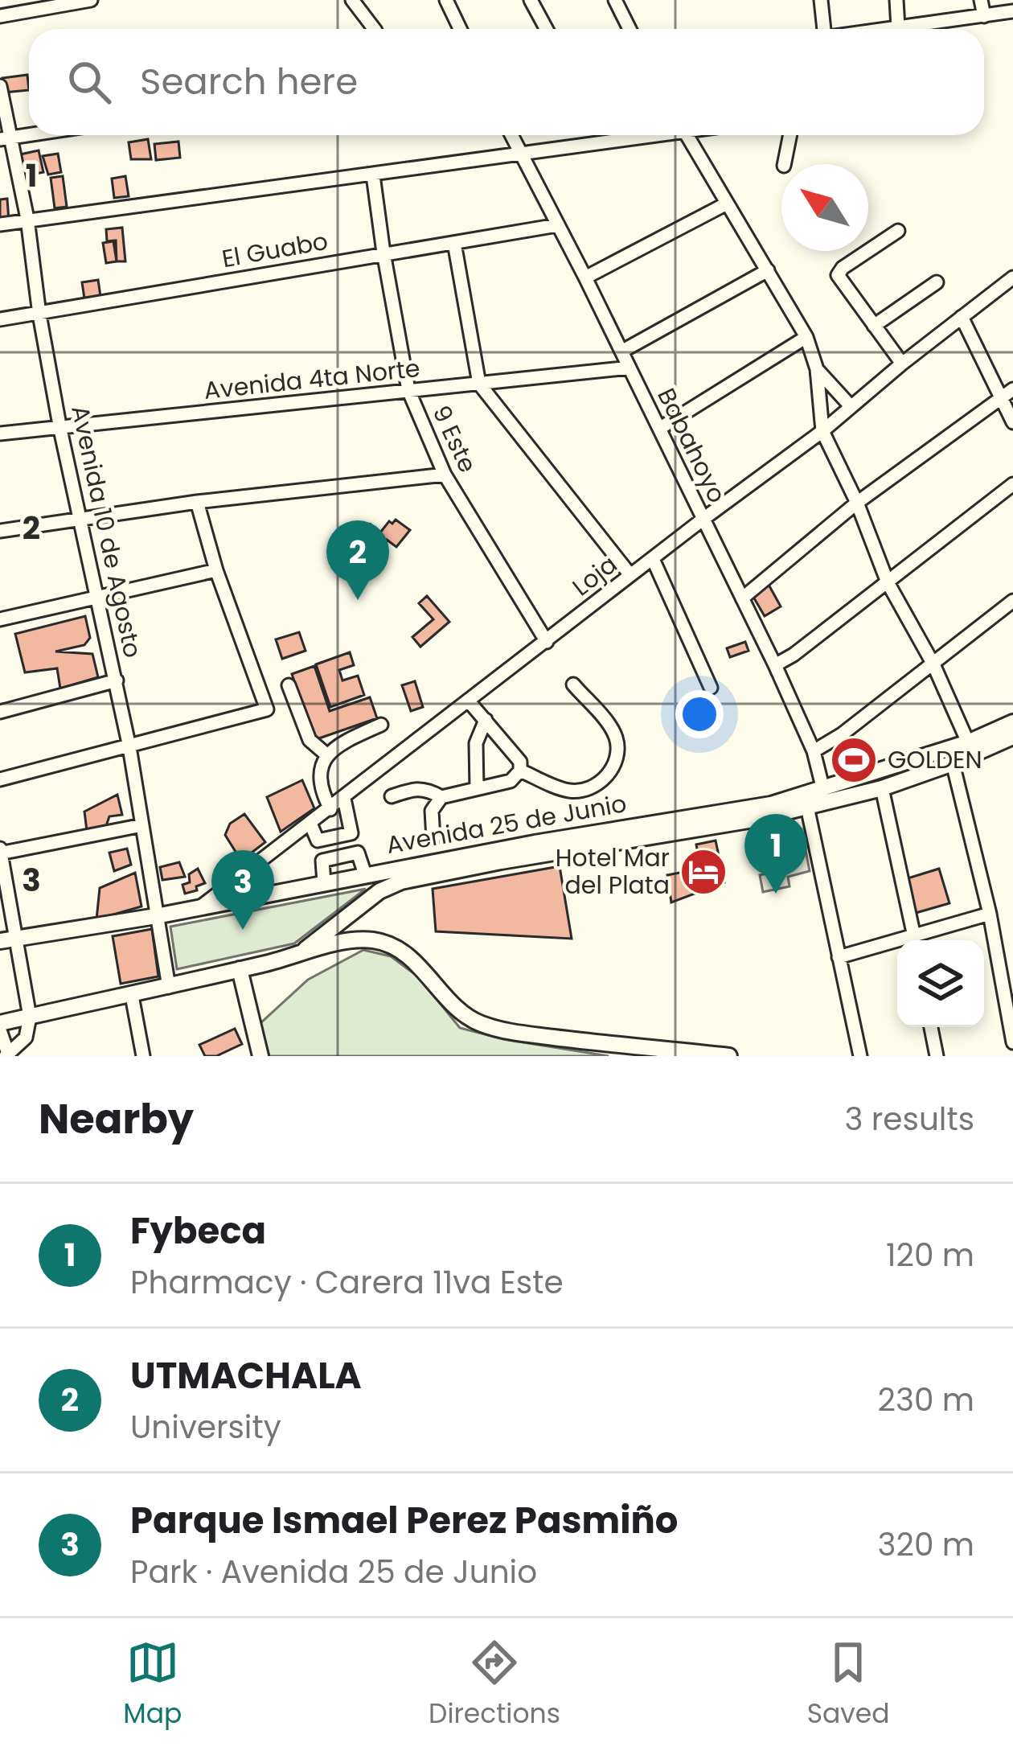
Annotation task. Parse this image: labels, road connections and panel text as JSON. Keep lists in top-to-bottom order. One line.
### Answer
{"streets":{"main road":["Avenida 25 de Junio"],"street":["El Guabo","Avenida 4ta Norte","9 Este","Babahoyo","Avenida 10 de Agosto","Loja"]},"crossings":[["El Guabo","9 Este"],["El Guabo","Babahoyo"],["El Guabo","Avenida 10 de Agosto"],["Avenida 4ta Norte","9 Este"],["Avenida 4ta Norte","Babahoyo"],["Avenida 4ta Norte","Avenida 10 de Agosto"],["9 Este","Loja"],["Babahoyo","Loja"],["Babahoyo","Avenida 25 de Junio"],["Avenida 10 de Agosto","Avenida 25 de Junio"],["Loja","Avenida 25 de Junio"]],"places":{"sports":["GOLDEN"],"hotel":["Hotel Mar del Plata"]},"north":"top left","page":{"search":"Search here","pins":["2","1","3"],"heading":["Nearby","3 results"],"list":[{"mark":"1","name":"Fybeca","note":"Pharmacy · Carera 11va Este","value":"120 m"},{"mark":"2","name":"UTMACHALA","note":"University","value":"230 m"},{"mark":"3","name":"Parque Ismael Perez Pasmiño","note":"Park · Avenida 25 de Junio","value":"320 m"}],"nav":["Map","Directions","Saved"]},"grid":{"rows":["1","2","3"]}}
